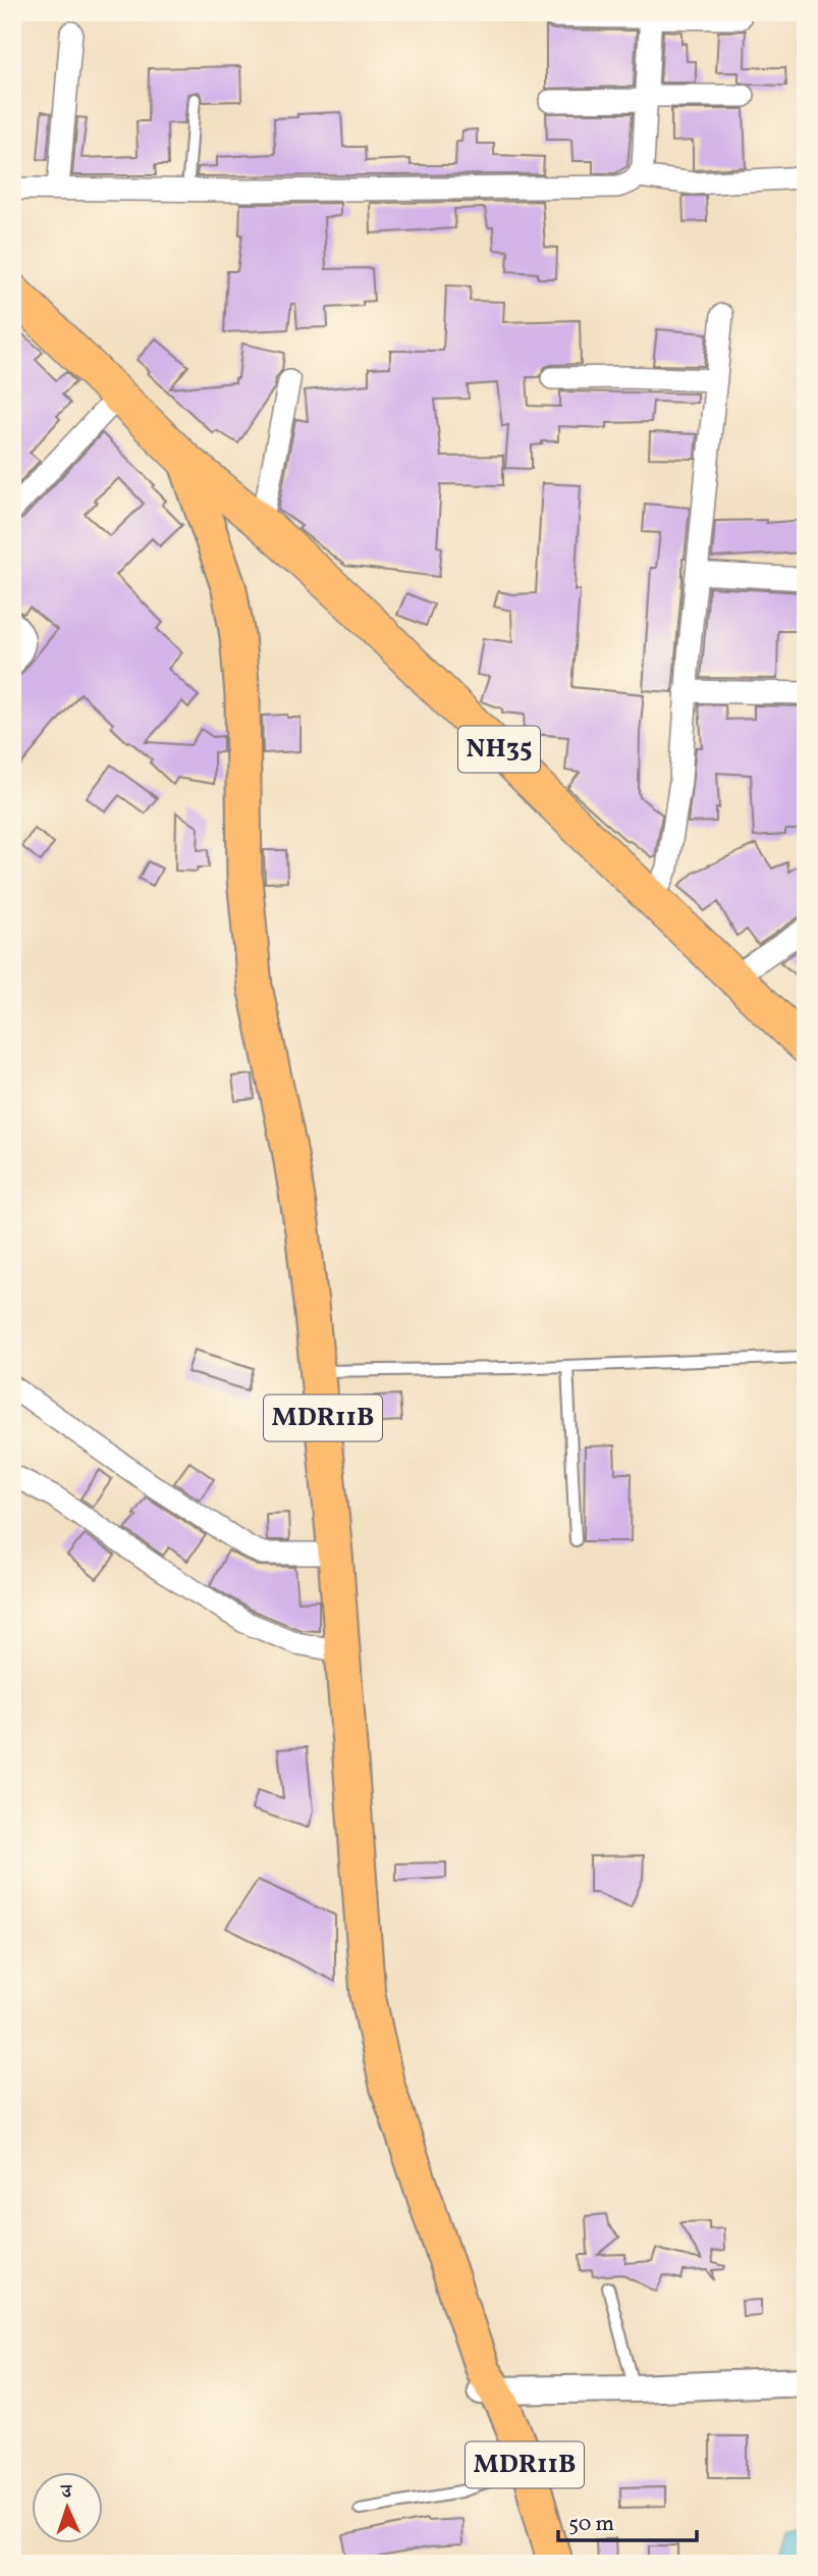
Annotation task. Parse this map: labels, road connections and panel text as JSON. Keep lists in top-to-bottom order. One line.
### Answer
{"streets":{"highway":["NH35"],"main road":["MDR11B"]},"crossings":[["NH35","MDR11B"]],"scale_bar":"50 m","north":"top"}
